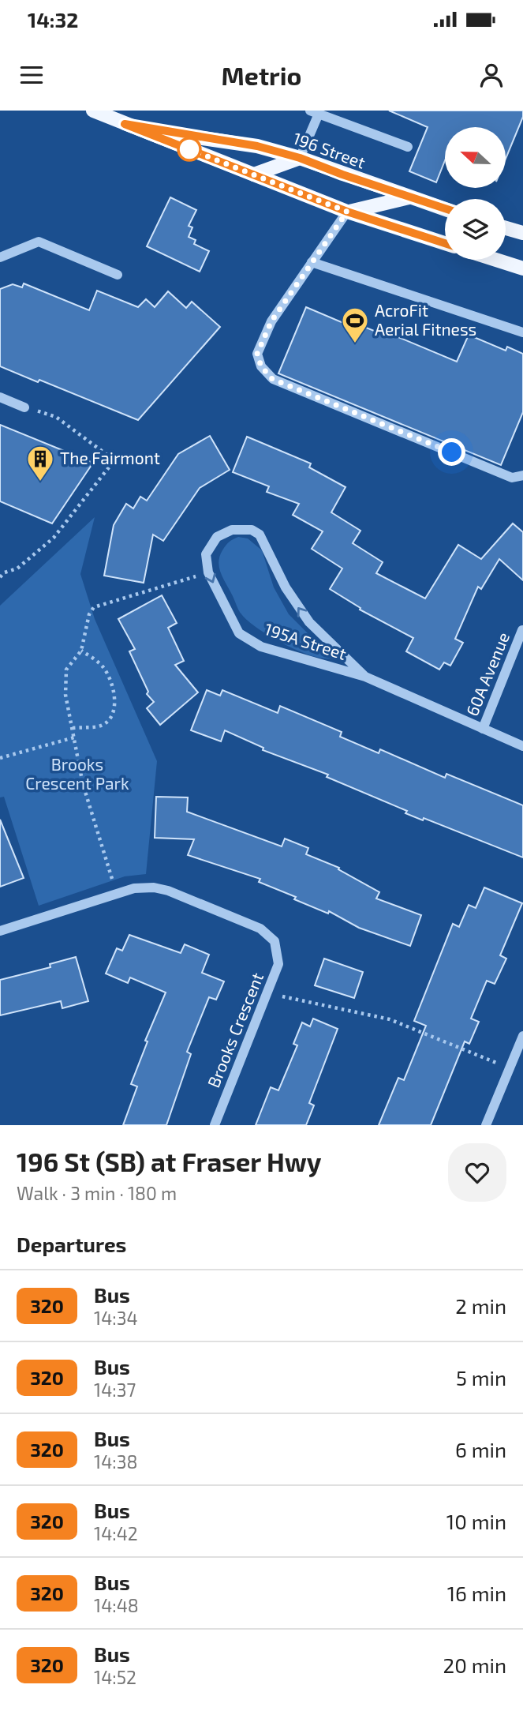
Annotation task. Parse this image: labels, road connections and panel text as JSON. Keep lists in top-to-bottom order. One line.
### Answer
{"streets":{"main road":["196 Street"],"street":["195A Street","60A Avenue","Brooks Crescent"]},"crossings":[["195A Street","60A Avenue"]],"parks":["Brooks Crescent Park"],"places":{"sports":["AcroFit Aerial Fitness"],"building":["The Fairmont"]},"lines":["bus line 320"],"north":"left","page":{"status":"14:32","header":"Metrio","heading":[["196 St (SB) at Fraser Hwy","Walk · 3 min · 180 m"],"Departures"],"list":[{"mark":"320","name":"Bus","note":"14:34","value":"2 min"},{"mark":"320","name":"Bus","note":"14:37","value":"5 min"},{"mark":"320","name":"Bus","note":"14:38","value":"6 min"},{"mark":"320","name":"Bus","note":"14:42","value":"10 min"},{"mark":"320","name":"Bus","note":"14:48","value":"16 min"},{"mark":"320","name":"Bus","note":"14:52","value":"20 min"}]}}
